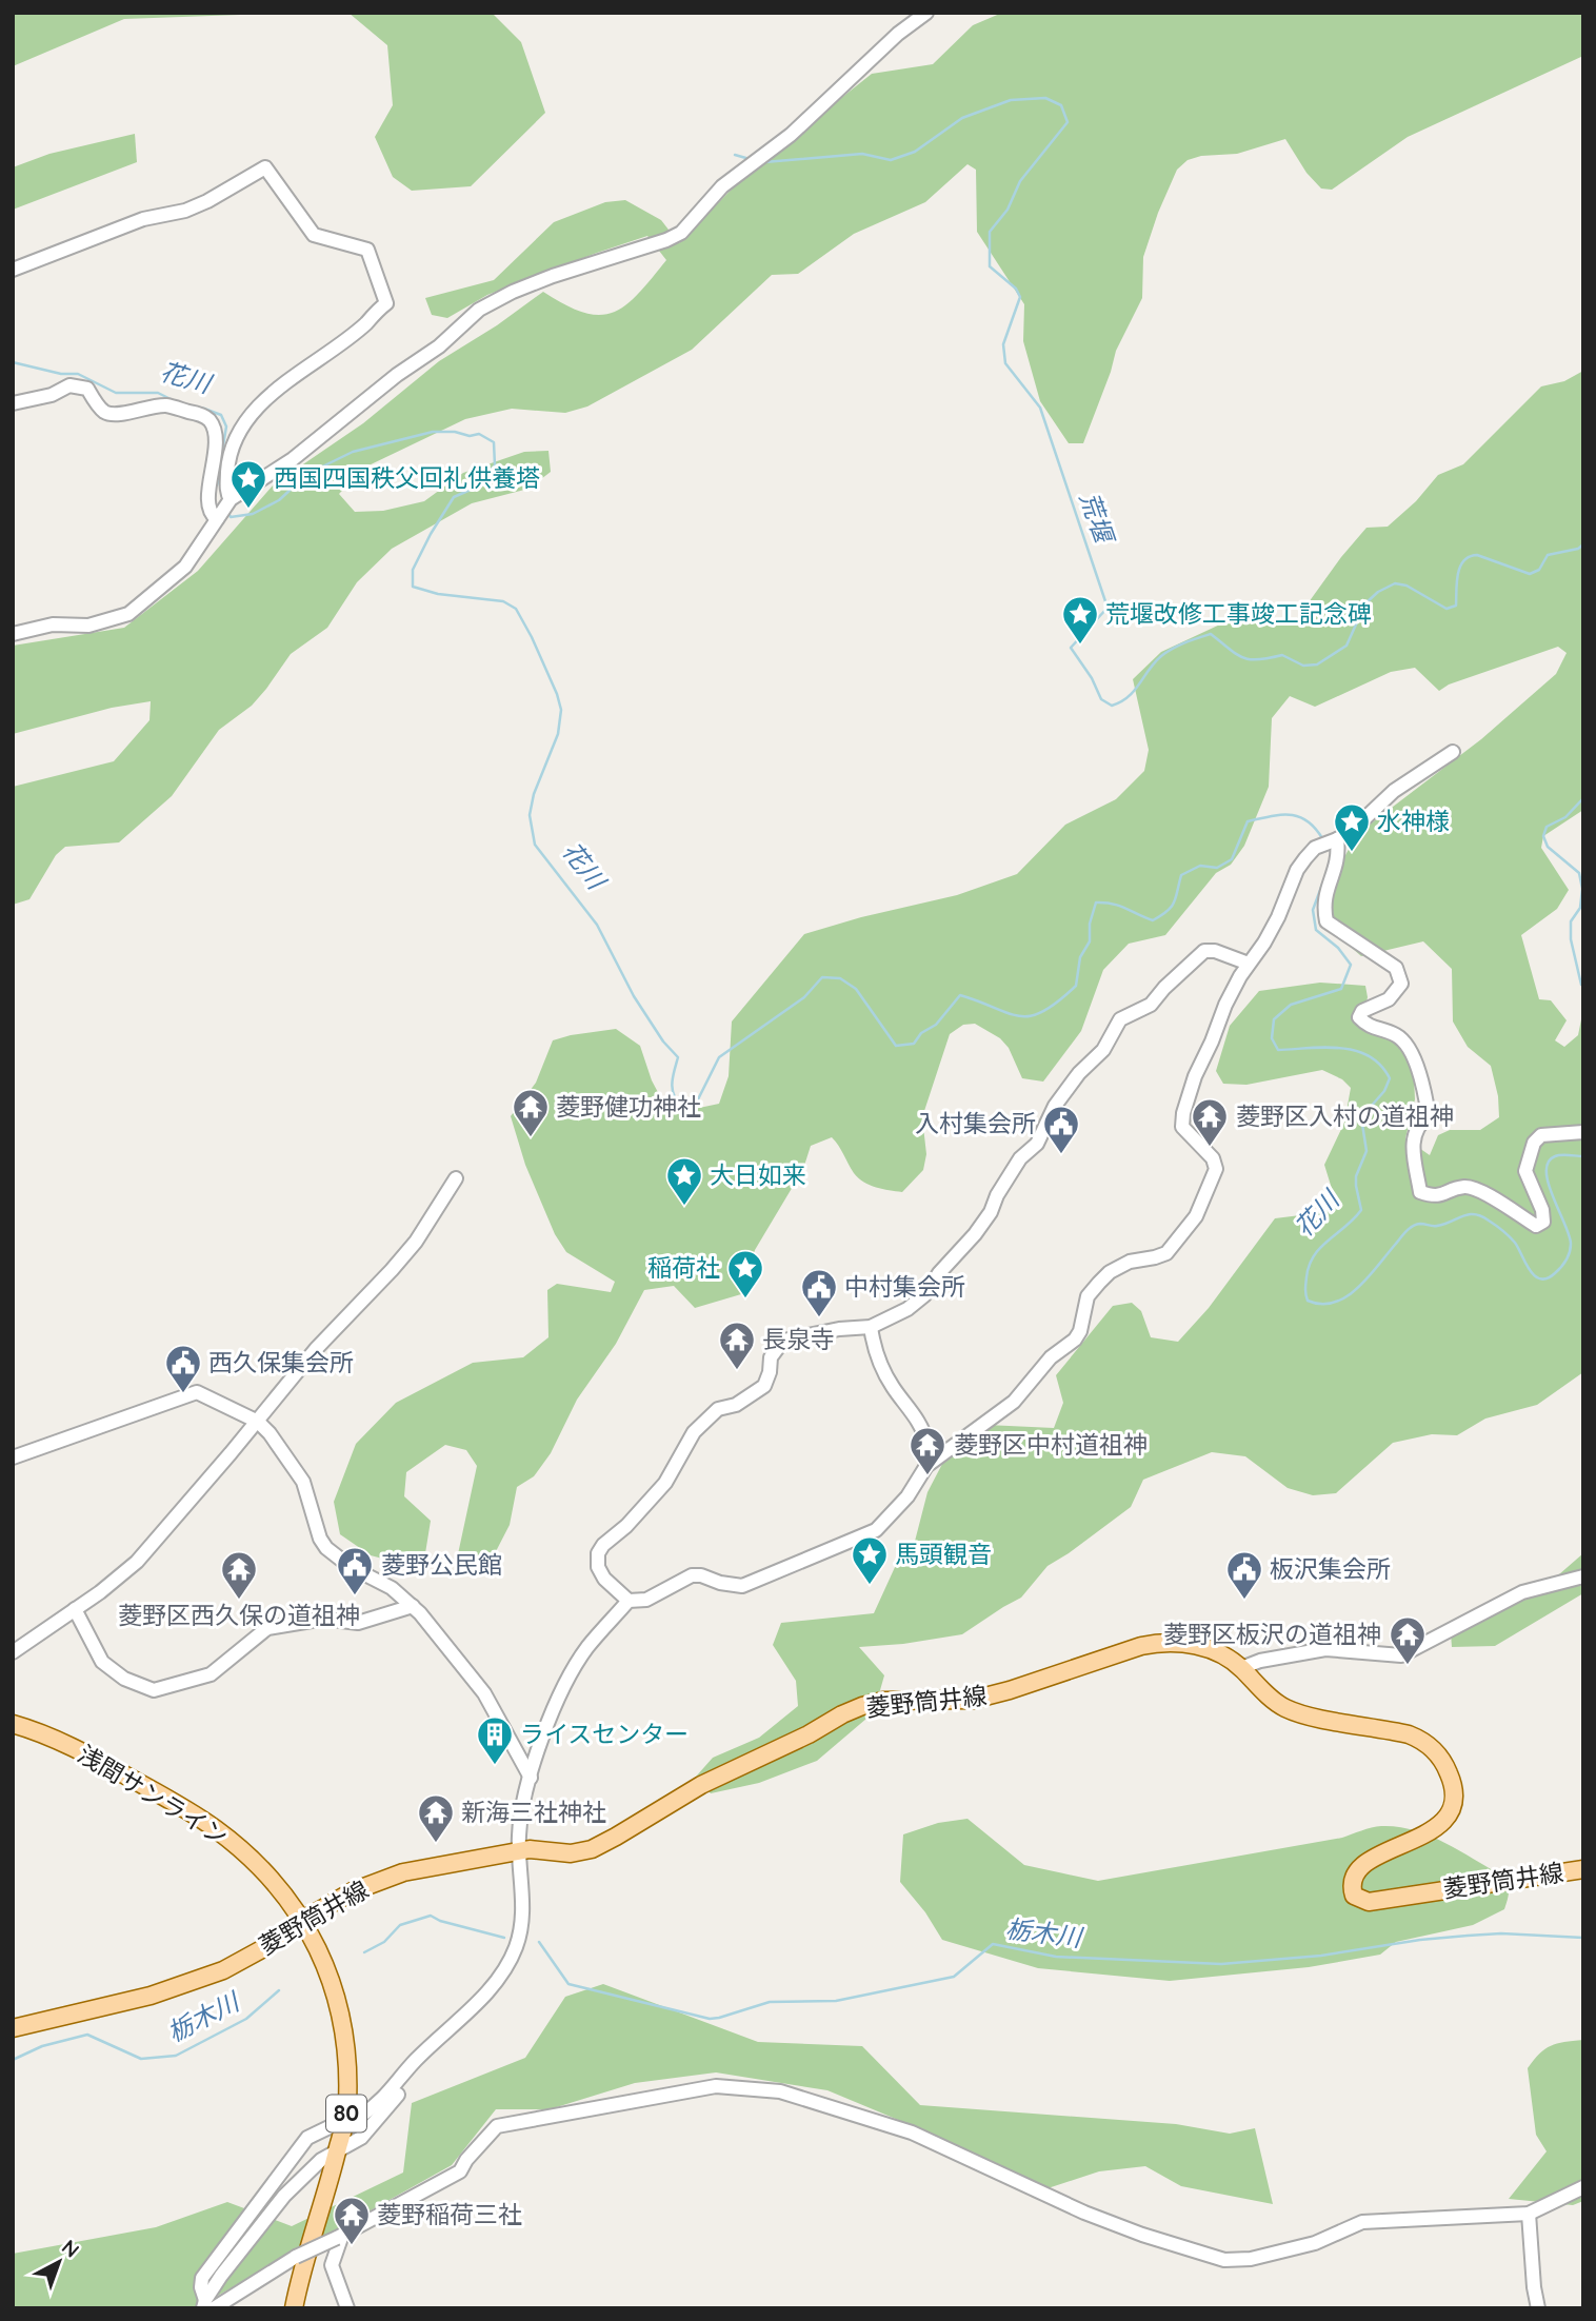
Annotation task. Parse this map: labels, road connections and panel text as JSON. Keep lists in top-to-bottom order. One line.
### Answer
{"streets":{"main road":["菱野筒井線","浅間サンライン","80"]},"crossings":[["菱野筒井線","浅間サンライン"]],"water":["花川","荒堰","栃木川"],"places":{"place":["西国四国秩父回礼供養塔","荒堰改修工事竣工記念碑","水神様","大日如来","稲荷社","馬頭観音"],"temple":["菱野健功神社","菱野区入村の道祖神","長泉寺","菱野区中村道祖神","菱野区西久保の道祖神","菱野区板沢の道祖神","新海三社神社","菱野稲荷三社"],"public building":["入村集会所","中村集会所","西久保集会所","菱野公民館","板沢集会所"],"building":["ライスセンター"]},"north":"top right"}
